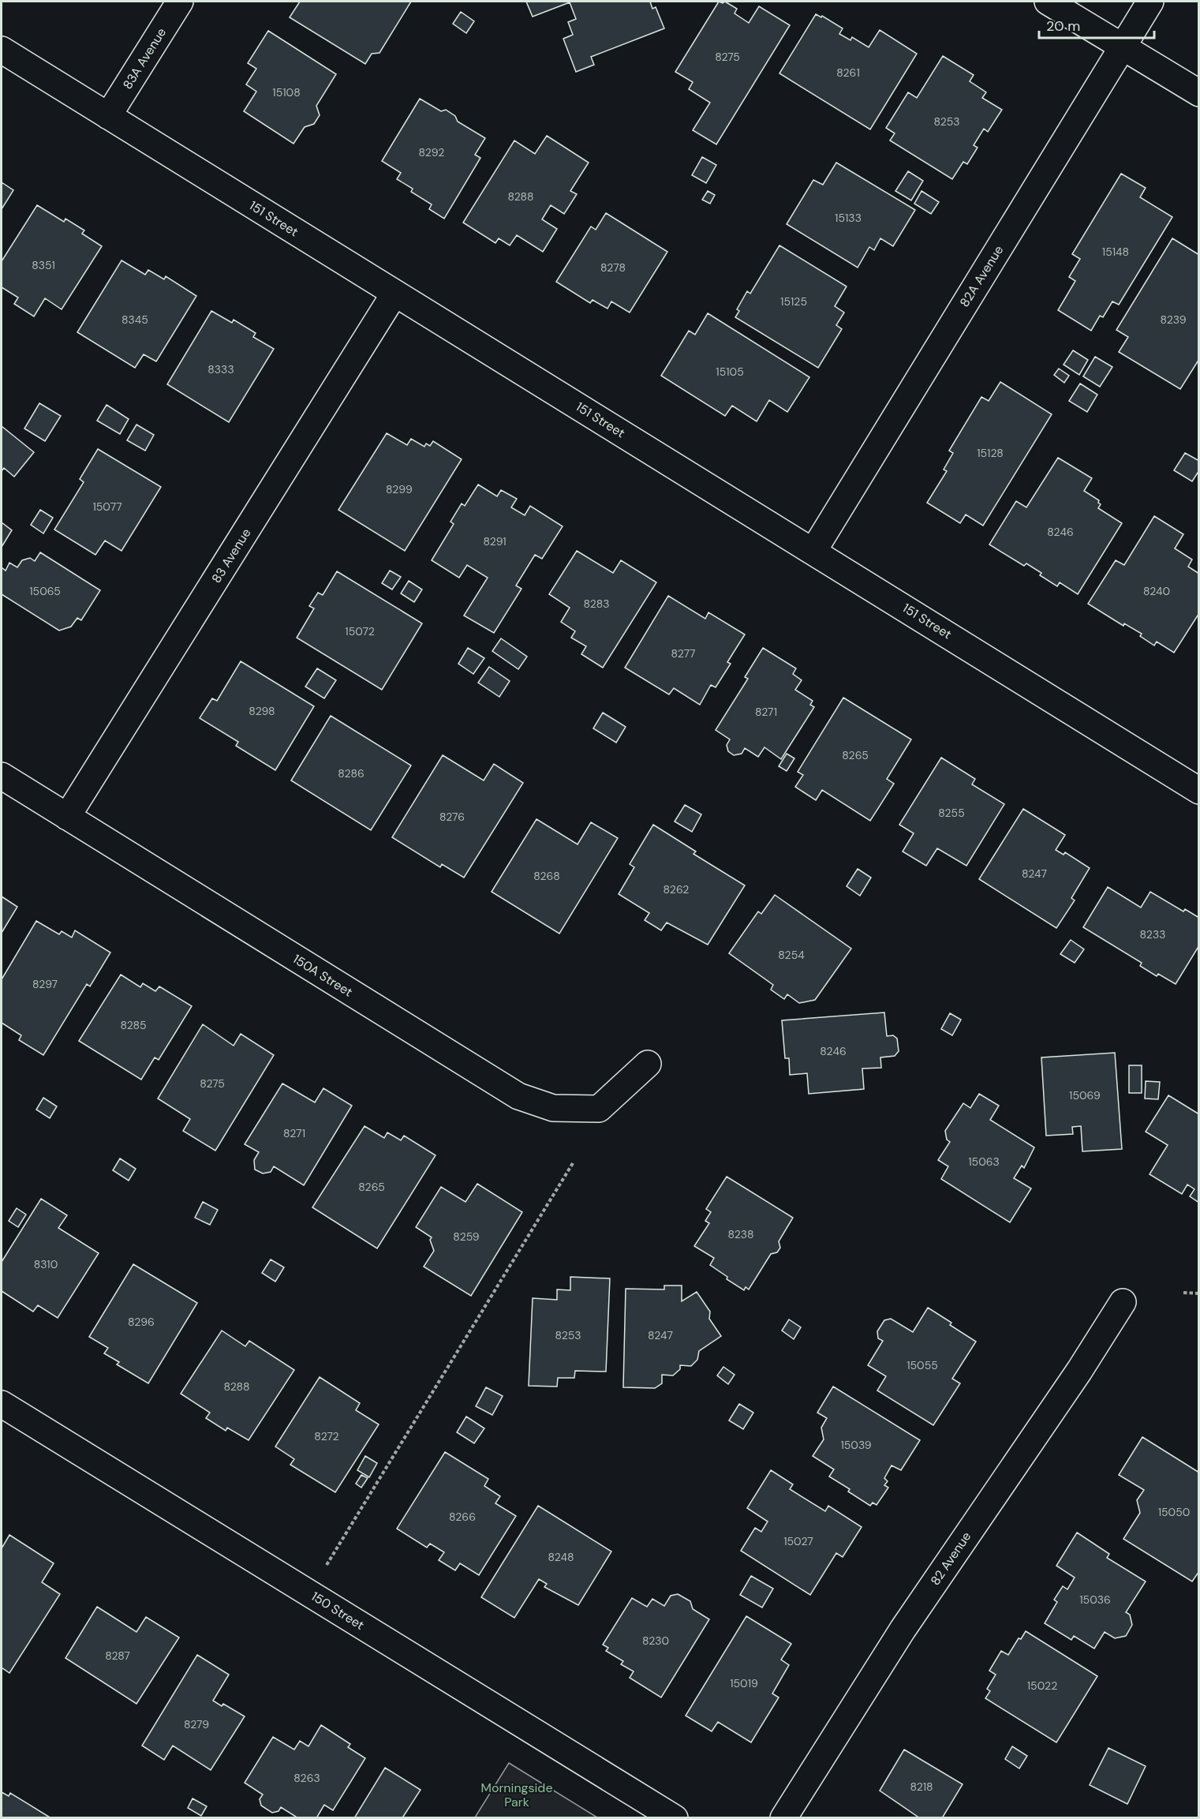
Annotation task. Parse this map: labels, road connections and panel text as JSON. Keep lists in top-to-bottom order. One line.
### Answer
{"streets":{"street":["83A Avenue","151 Street","82A Avenue","83 Avenue","150A Street","82 Avenue","150 Street"]},"crossings":[["83A Avenue","151 Street"],["151 Street","82A Avenue"],["151 Street","83 Avenue"],["83 Avenue","150A Street"]],"parks":["Morningside Park"],"house_numbers":["8275","8261","15108","8253","8292","8288","15133","15148","8351","8278","15125","8345","8239","8333","15105","15128","8299","15077","8246","8291","15065","8240","8283","15072","8277","8298","8271","8265","8286","8255","8276","8247","8268","8262","8233","8254","8297","8285","8246","8275","15069","8271","15063","8265","8238","8259","8310","8296","8253","8247","15055","8288","8272","15039","15050","8266","15027","8248","15036","8230","8287","15019","15022","8279","8263","8218"],"scale_bar":"20 m"}
